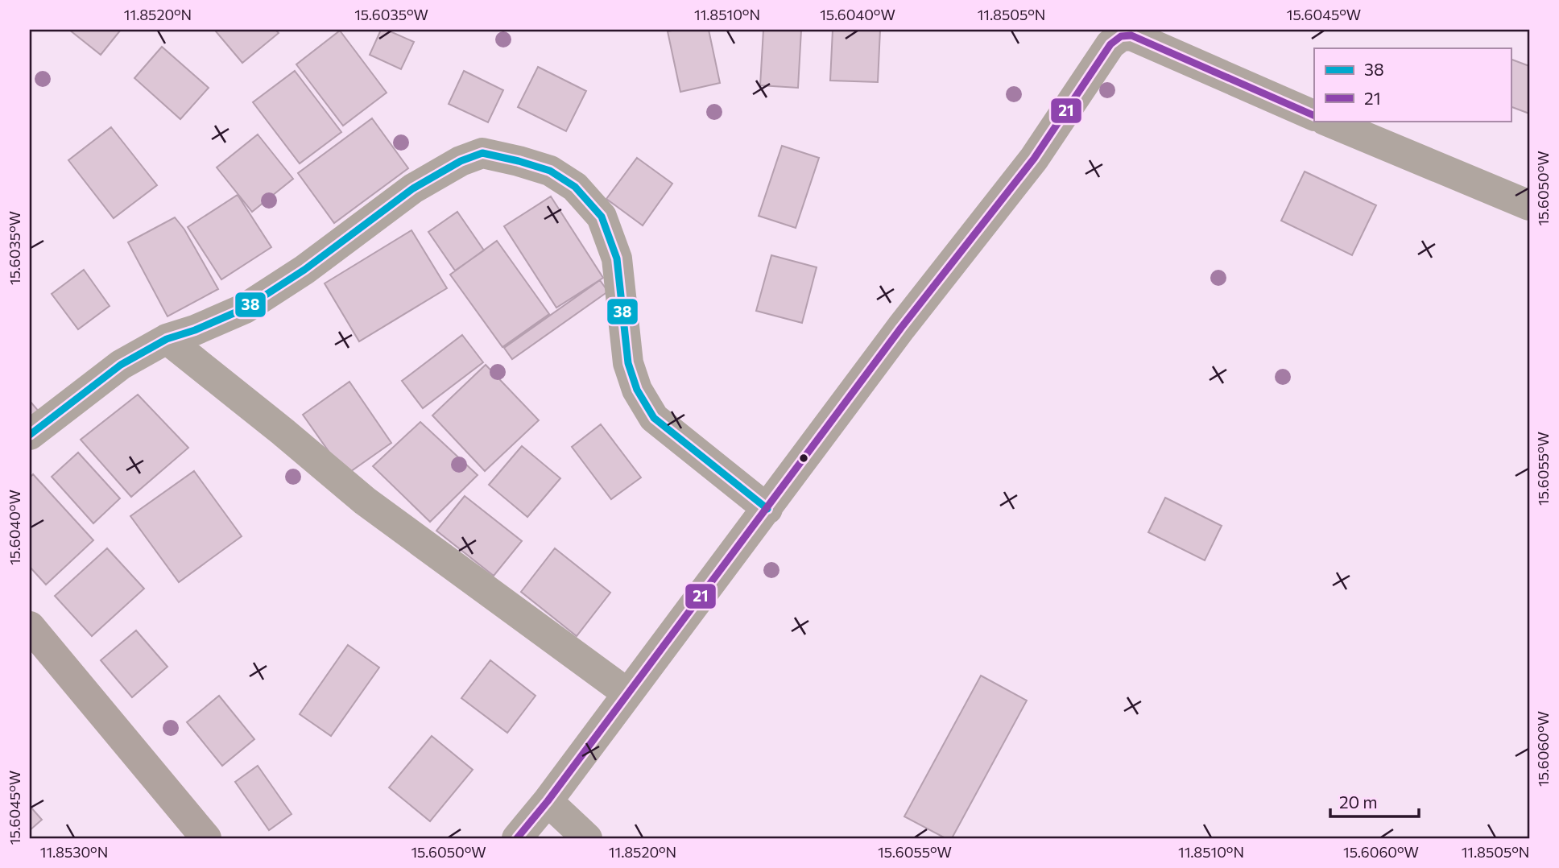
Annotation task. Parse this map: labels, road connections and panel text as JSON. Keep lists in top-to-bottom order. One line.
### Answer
{"lines":["transit line 21","transit line 38"],"legend":["38","21"],"scale_bar":"20 m","coordinates":["11.8520°N","15.6035°W","11.8510°N","15.6040°W","11.8505°N","15.6045°W","15.6050°W","15.6055°W","15.6060°W","11.8530°N"]}
